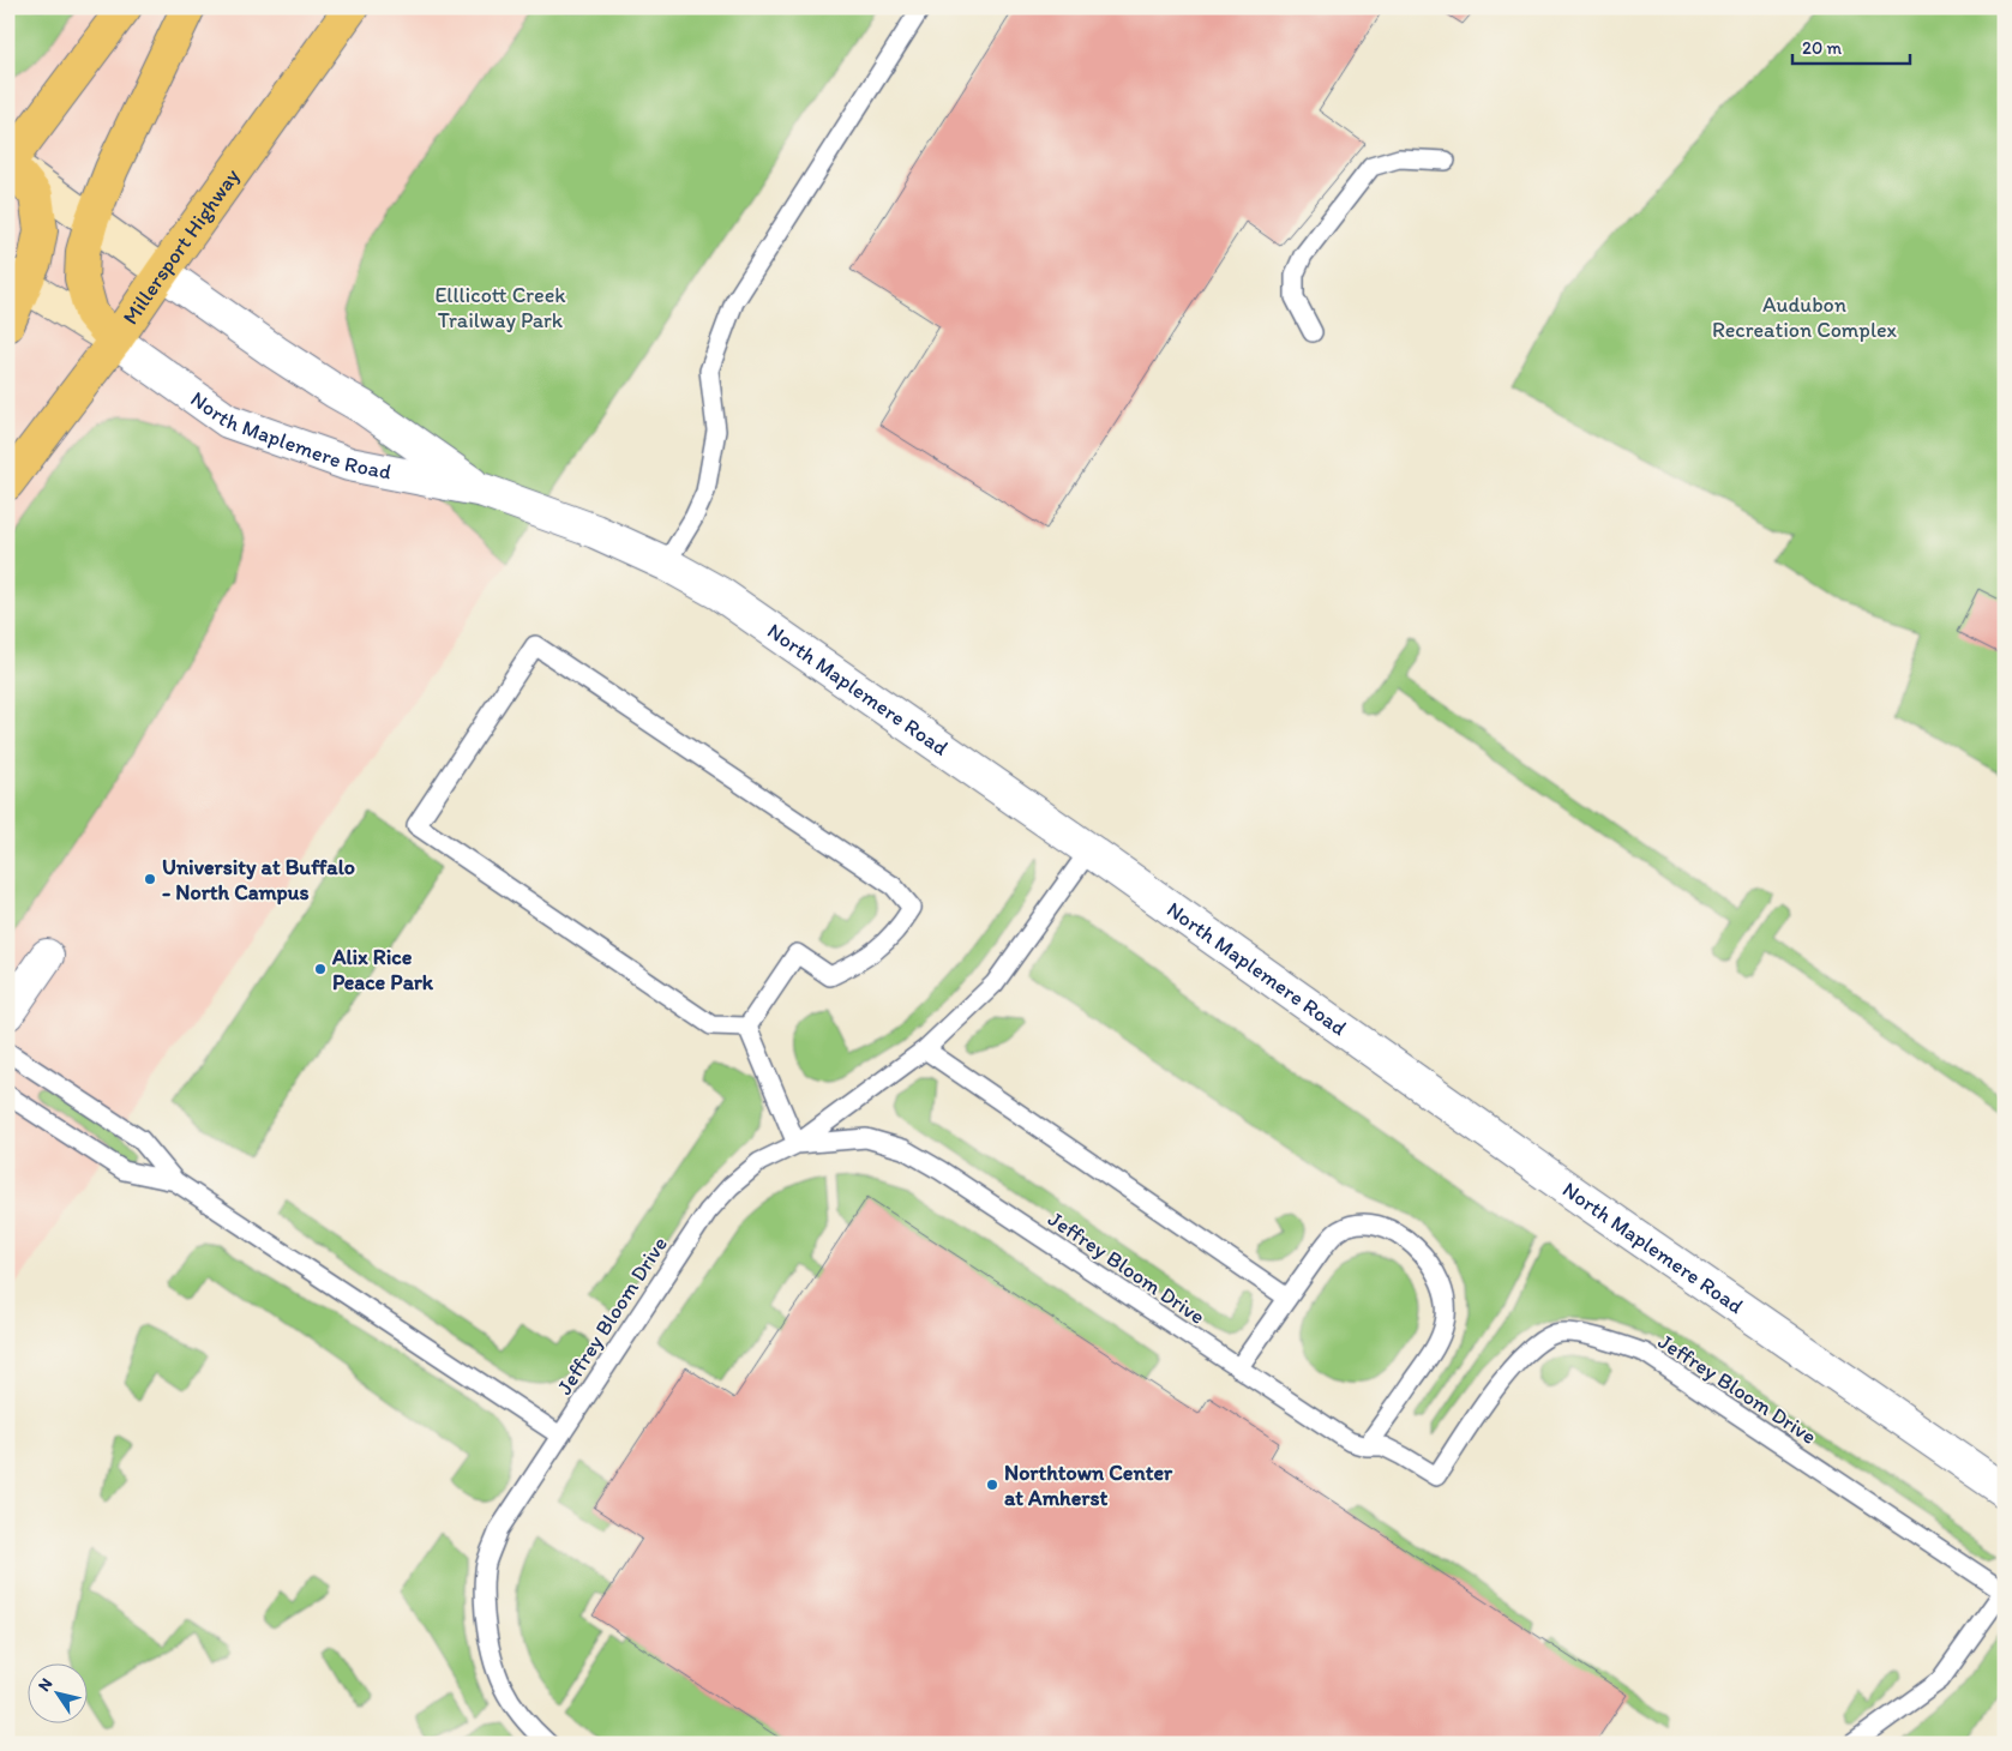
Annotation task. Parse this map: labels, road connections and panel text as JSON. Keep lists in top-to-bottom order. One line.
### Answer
{"streets":{"main road":["Millersport Highway"],"street":["North Maplemere Road"],"lane":["Jeffrey Bloom Drive"]},"crossings":[["Millersport Highway","North Maplemere Road"]],"parks":["Elllicott Creek Trailway Park","Audubon Recreation Complex"],"places":["University at Buffalo - North Campus","Alix Rice Peace Park","Northtown Center at Amherst"],"scale_bar":"20 m","north":"top left"}
